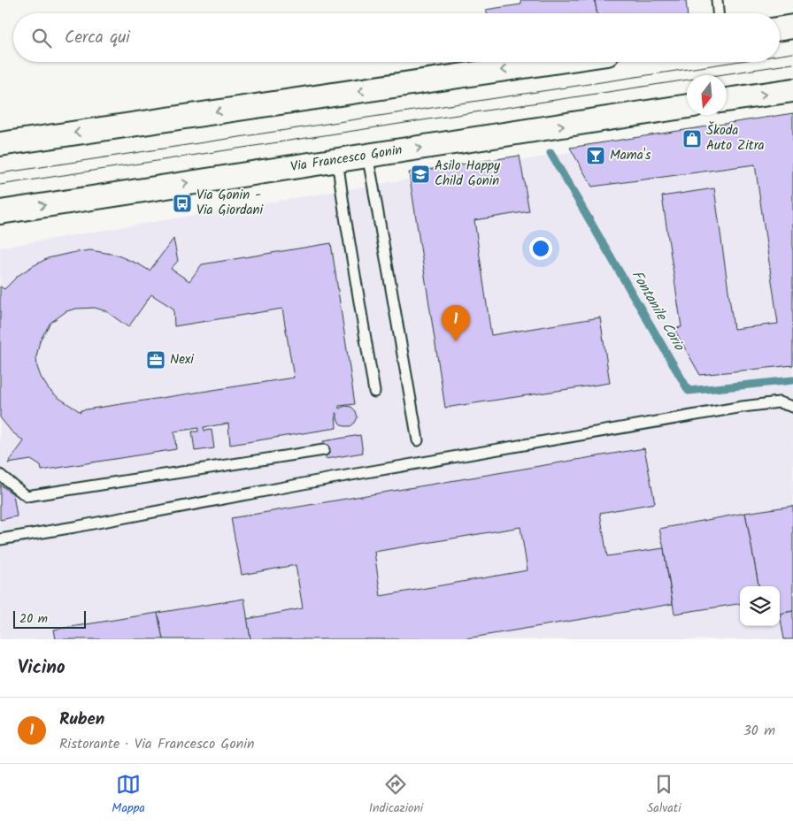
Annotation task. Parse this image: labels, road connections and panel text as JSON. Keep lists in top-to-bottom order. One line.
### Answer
{"streets":{"street":["Via Francesco Gonin"]},"water":["Fontanile Corio"],"places":{"shop":["Škoda Auto Zitra"],"bar":["Mama's"],"school or university":["Asilo Happy Child Gonin"],"bus stop":["Via Gonin - Via Giordani"],"office":["Nexi"]},"scale_bar":"20 m","north":"bottom","page":{"search":"Cerca qui","pins":"1","scale":"20 m","heading":"Vicino","list":[{"mark":"1","name":"Ruben","note":"Ristorante · Via Francesco Gonin","value":"30 m"}],"nav":["Mappa","Indicazioni","Salvati"]}}
